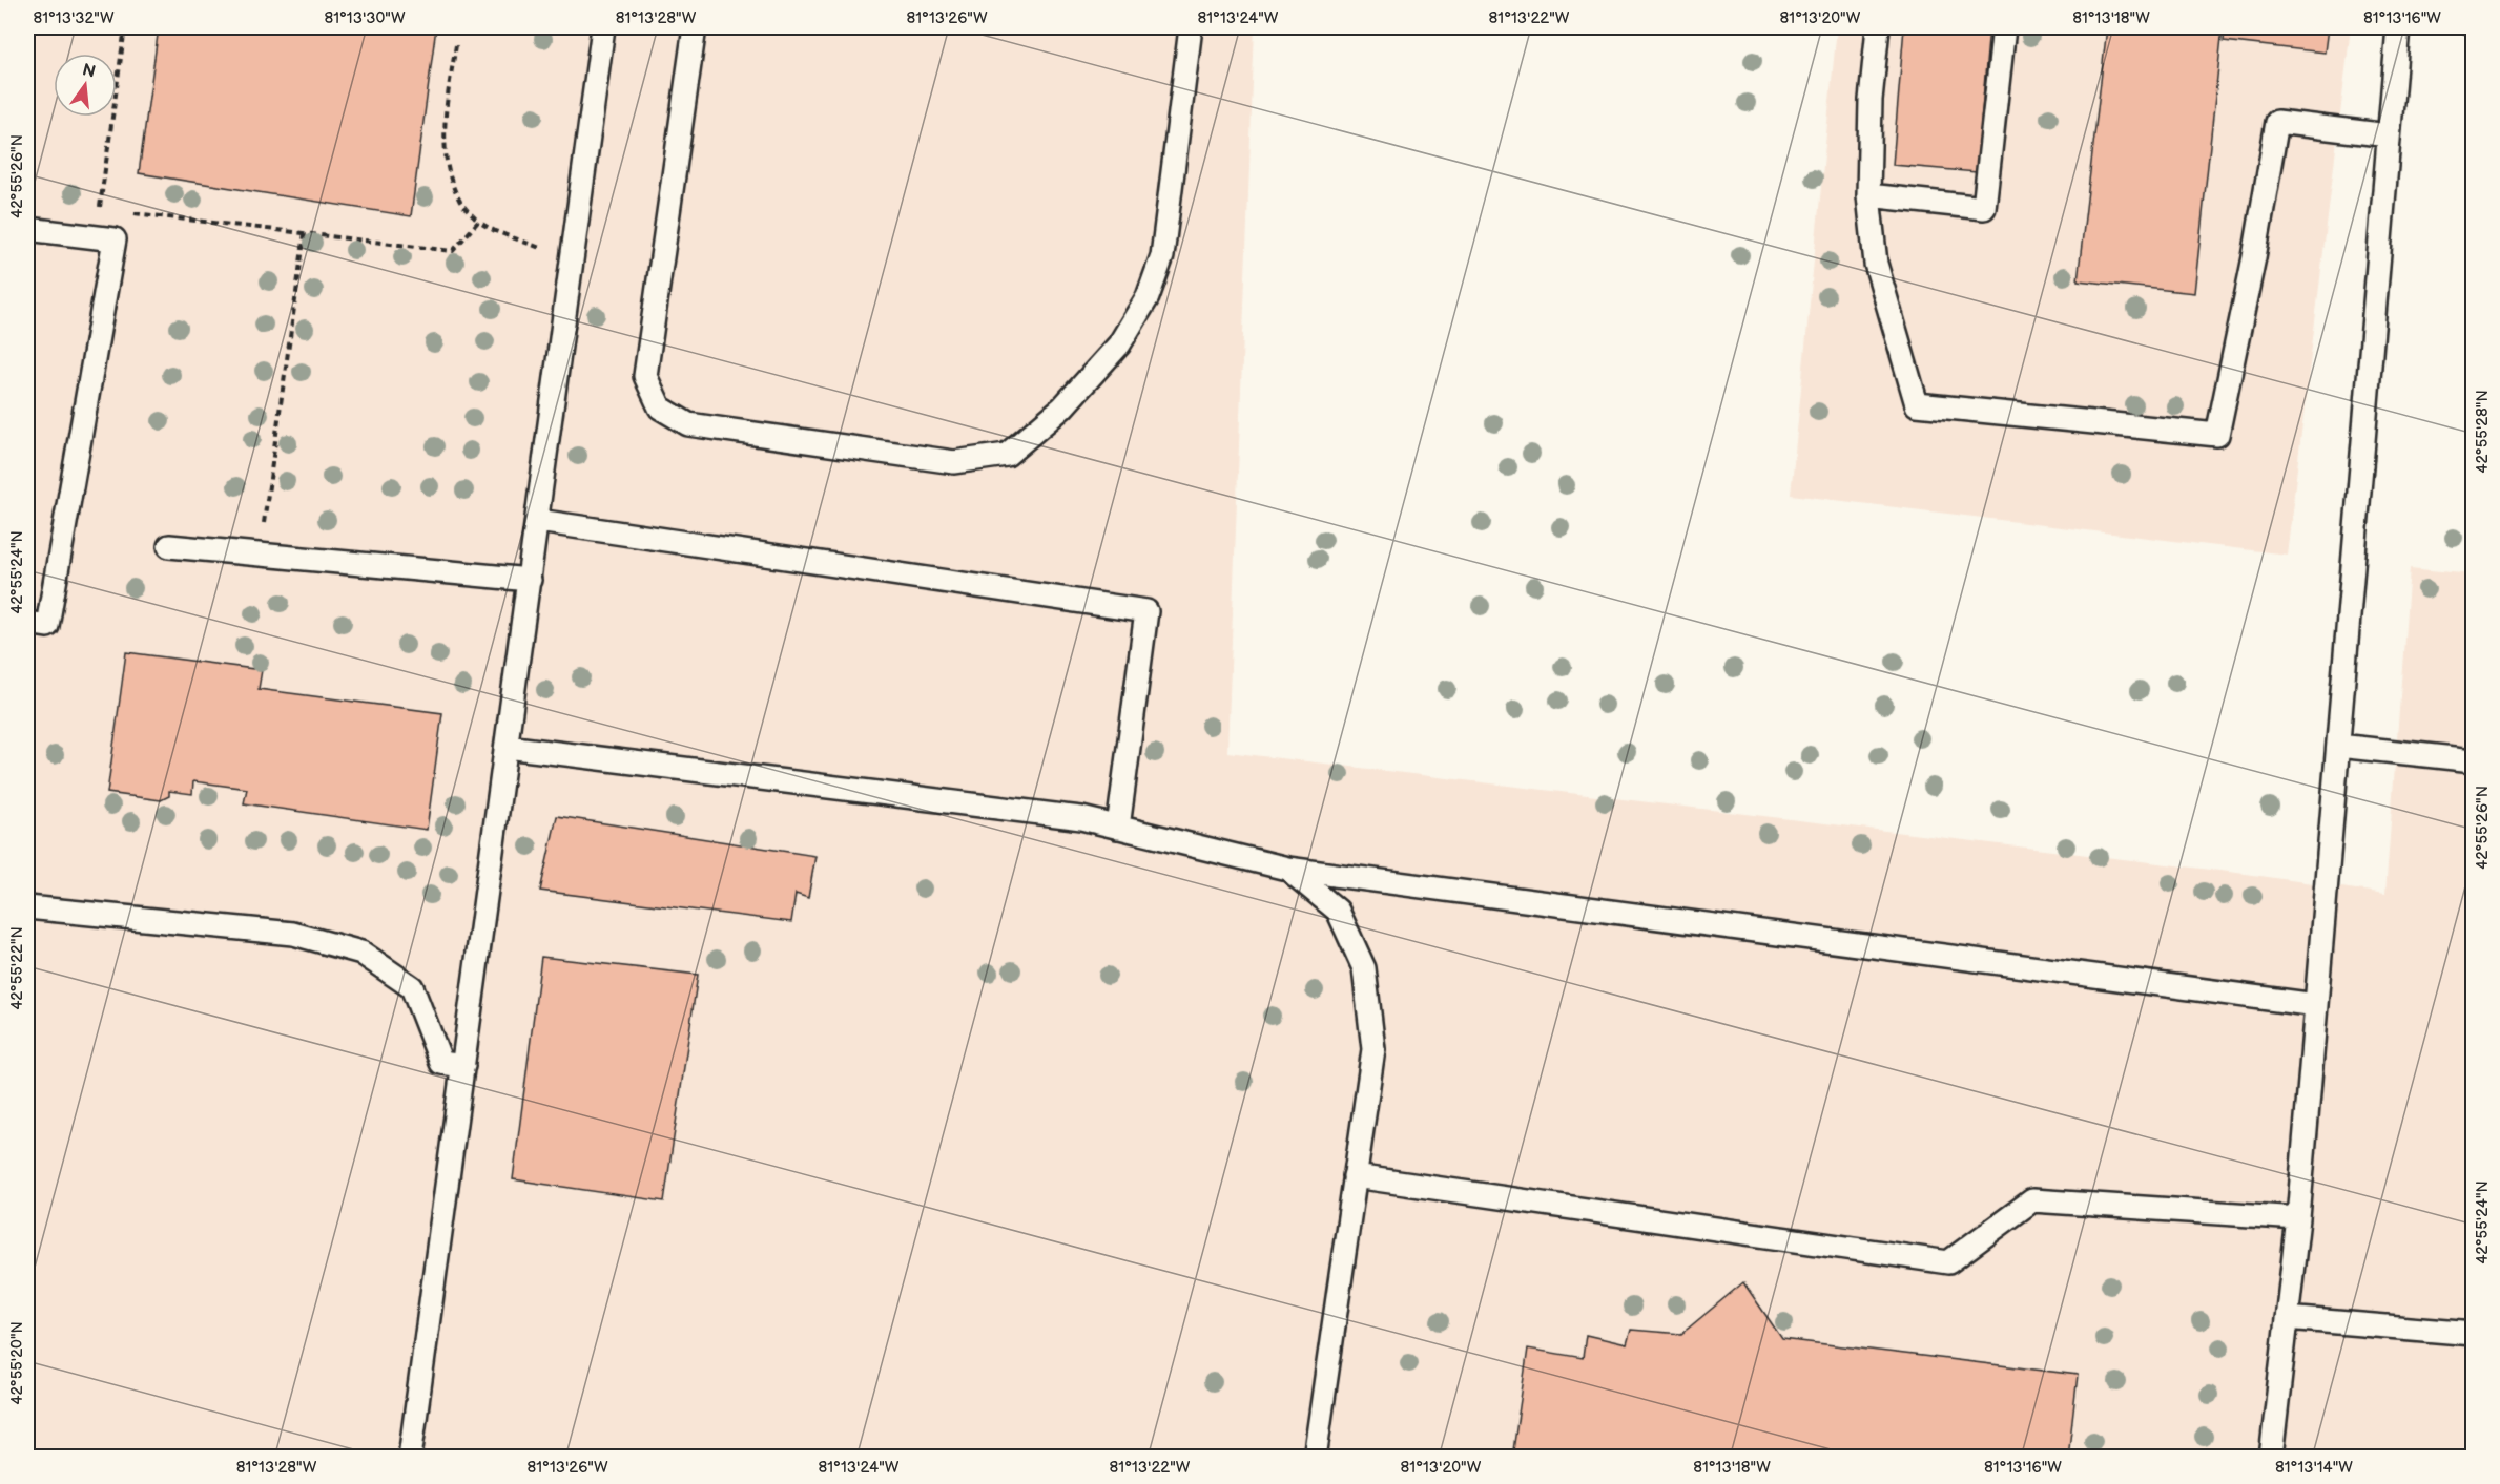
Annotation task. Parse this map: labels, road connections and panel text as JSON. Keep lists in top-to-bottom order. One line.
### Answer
{"north":"top","coordinates":["81°13'32\"W","81°13'30\"W","81°13'28\"W","81°13'26\"W","81°13'24\"W","81°13'22\"W","81°13'20\"W","81°13'18\"W","81°13'16\"W","42°55'26\"N","42°55'28\"N","42°55'24\"N","42°55'22\"N","42°55'20\"N","81°13'14\"W"]}
